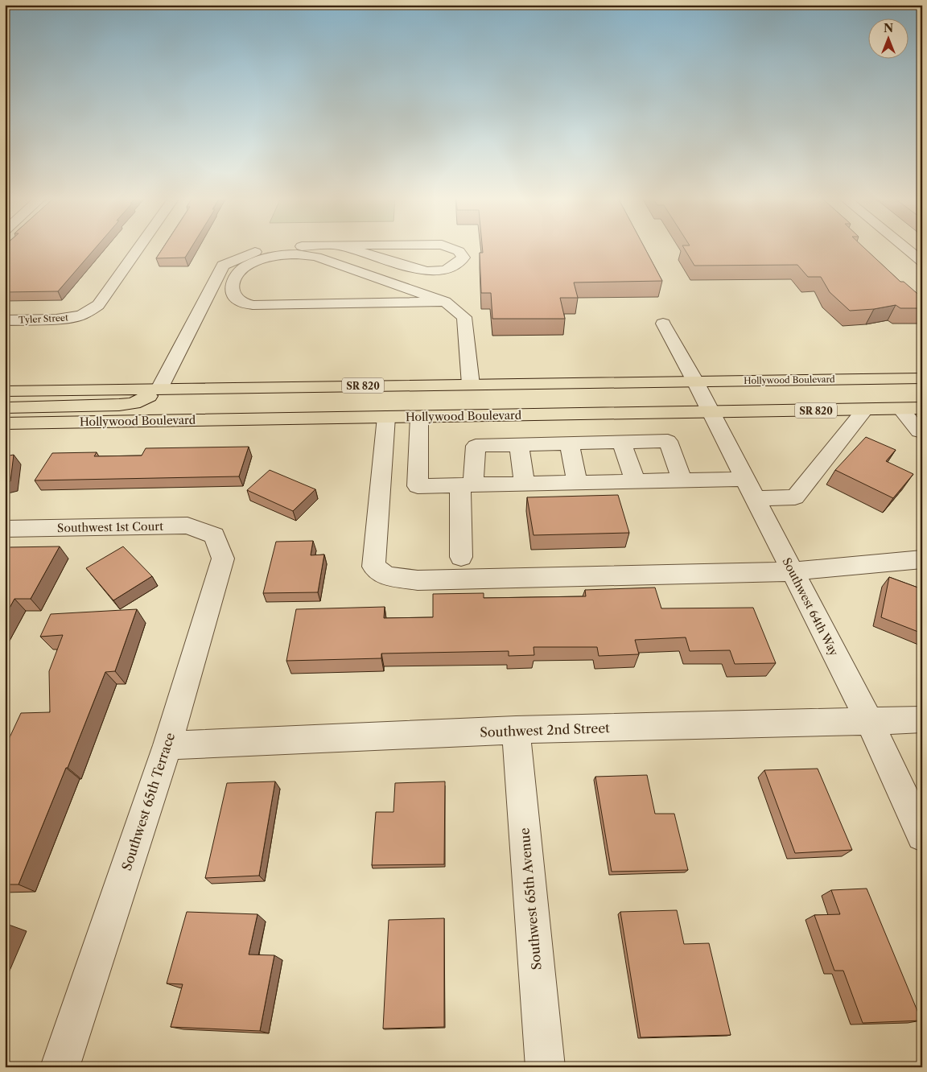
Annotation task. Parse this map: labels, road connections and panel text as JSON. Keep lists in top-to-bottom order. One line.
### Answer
{"streets":{"highway":["Hollywood Boulevard","SR 820"],"street":["Tyler Street","Southwest 1st Court","Southwest 64th Way","Southwest 2nd Street","Southwest 65th Terrace","Southwest 65th Avenue"]},"crossings":[["Hollywood Boulevard","Southwest 64th Way"],["Southwest 1st Court","Southwest 65th Terrace"],["Southwest 64th Way","Southwest 2nd Street"],["Southwest 2nd Street","Southwest 65th Terrace"],["Southwest 2nd Street","Southwest 65th Avenue"]],"north":"top"}
